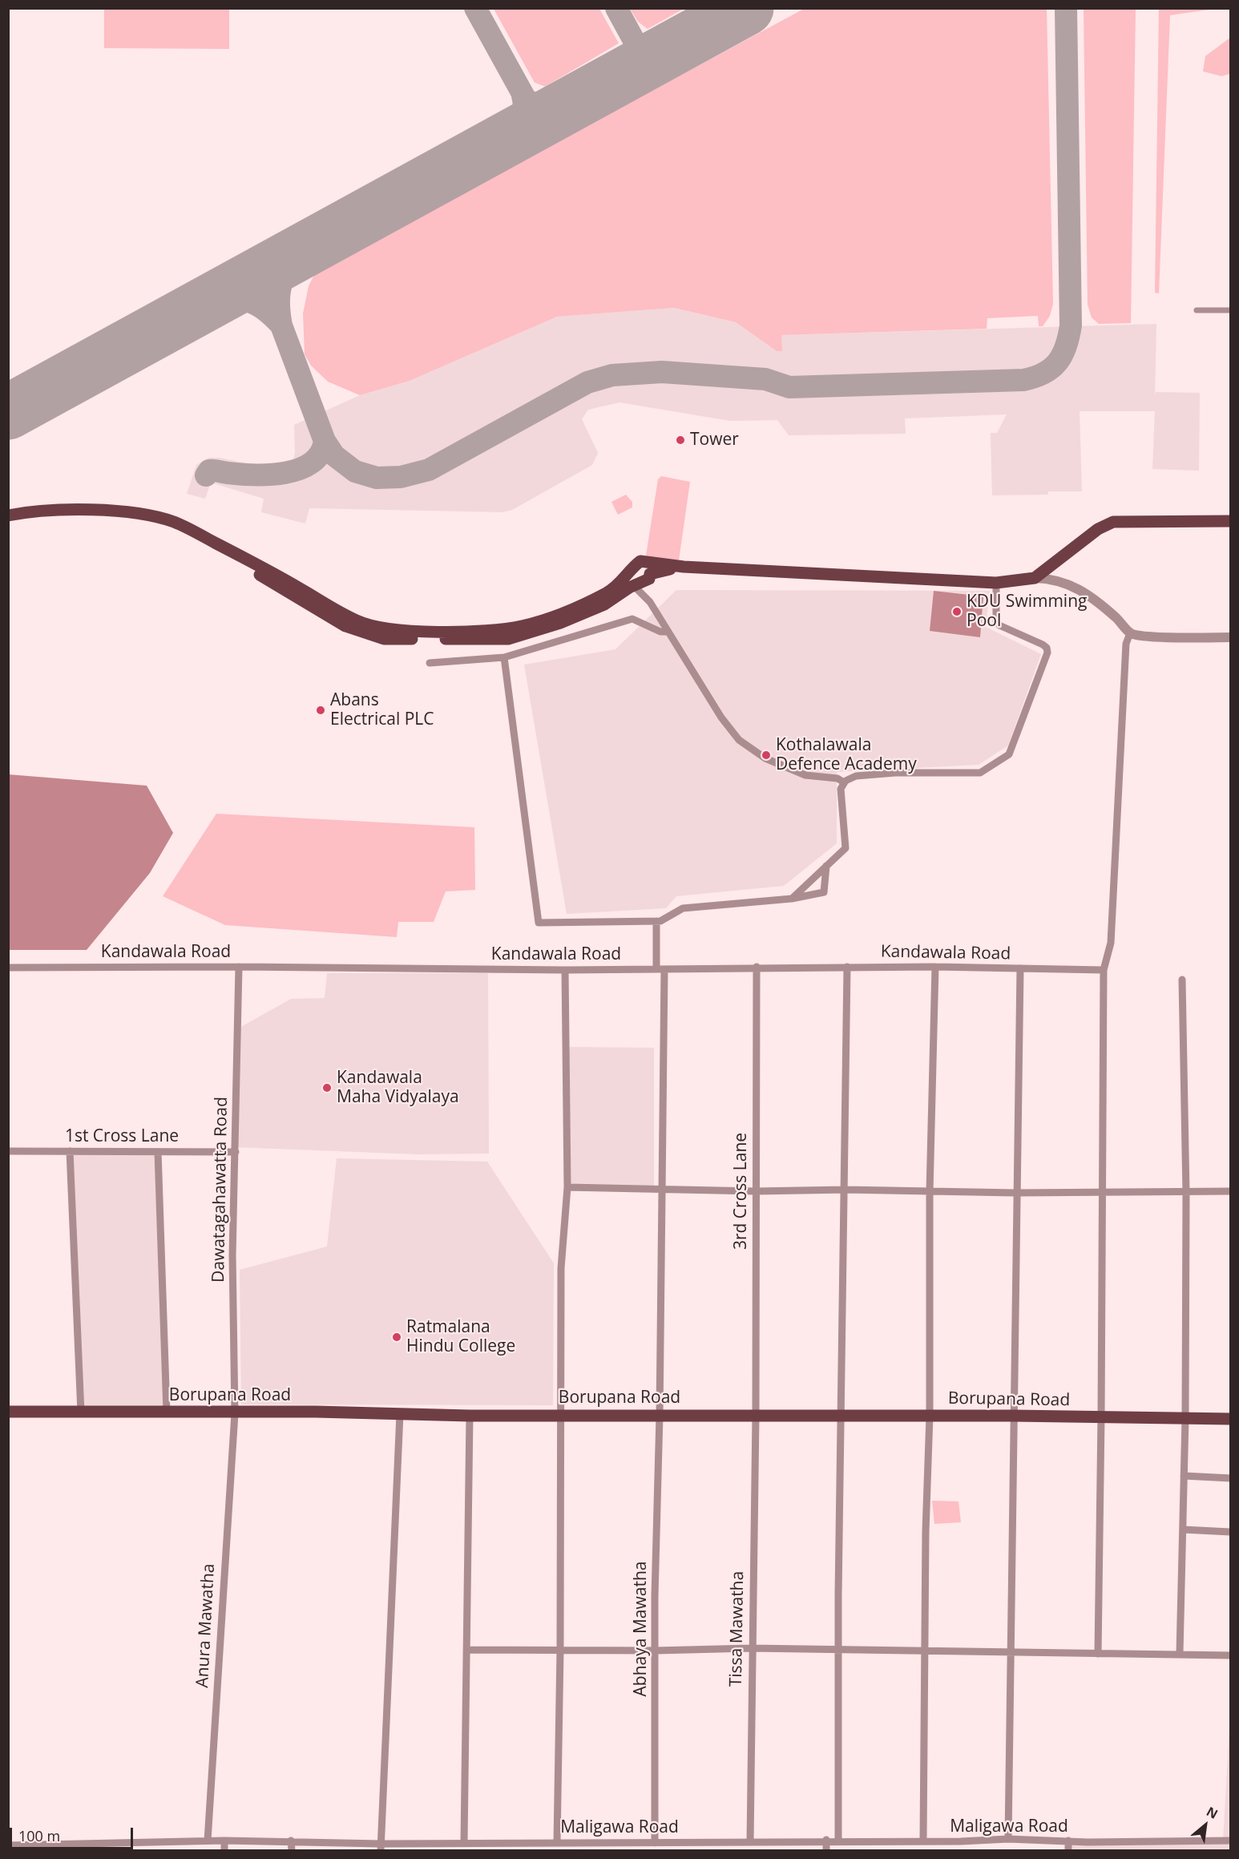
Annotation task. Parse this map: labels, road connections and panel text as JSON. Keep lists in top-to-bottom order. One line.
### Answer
{"streets":{"main road":["Borupana Road"],"street":["Kandawala Road","1st Cross Lane","Dawatagahawatta Road","3rd Cross Lane","Anura Mawatha","Abhaya Mawatha","Tissa Mawatha","Maligawa Road"]},"crossings":[["Kandawala Road","Dawatagahawatta Road"],["Kandawala Road","3rd Cross Lane"],["Kandawala Road","Abhaya Mawatha"],["1st Cross Lane","Dawatagahawatta Road"],["Dawatagahawatta Road","Borupana Road"],["Dawatagahawatta Road","Anura Mawatha"],["3rd Cross Lane","Borupana Road"],["3rd Cross Lane","Tissa Mawatha"],["Borupana Road","Anura Mawatha"],["Borupana Road","Abhaya Mawatha"],["Borupana Road","Tissa Mawatha"],["Anura Mawatha","Maligawa Road"],["Abhaya Mawatha","Maligawa Road"],["Tissa Mawatha","Maligawa Road"]],"places":["Tower","KDU Swimming Pool","Abans Electrical PLC","Kothalawala Defence Academy","Kandawala Maha Vidyalaya","Ratmalana Hindu College"],"scale_bar":"100 m","north":"top right"}
